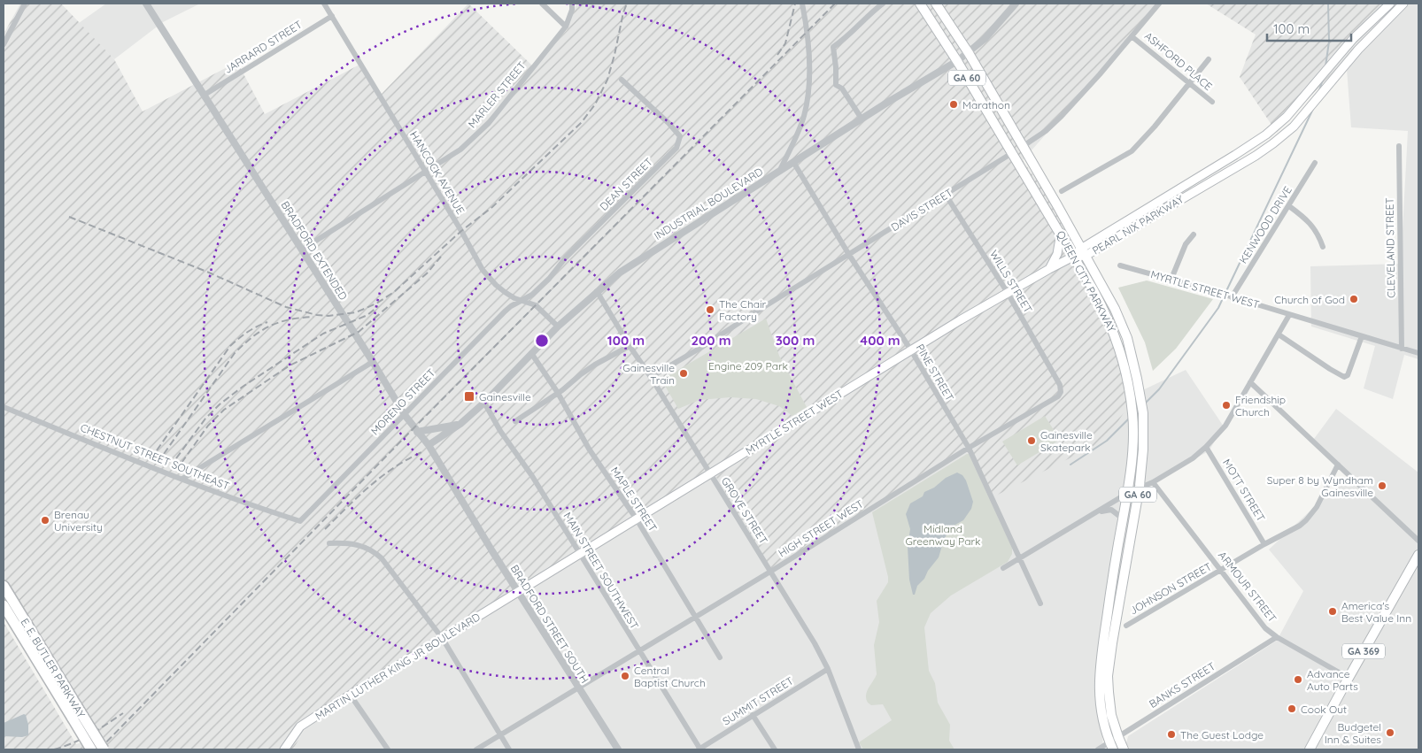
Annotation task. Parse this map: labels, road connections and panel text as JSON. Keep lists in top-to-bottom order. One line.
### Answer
{"streets":{"highway":["E. E. BUTLER PARKWAY"],"main road":["GA 60","DAVIS STREET","PEARL NIX PARKWAY","QUEEN CITY PARKWAY","MYRTLE STREET WEST","GA 369","MARTIN LUTHER KING JR BOULEVARD"],"street":["JARRARD STREET","ASHFORD PLACE","MARLER STREET","HANCOCK AVENUE","DEAN STREET","INDUSTRIAL BOULEVARD","KENWOOD DRIVE","CLEVELAND STREET","BRADFORD EXTENDED","WILLS STREET","PINE STREET","MORENO STREET","CHESTNUT STREET SOUTHEAST","MOTT STREET","MAPLE STREET","GROVE STREET","HIGH STREET WEST","MAIN STREET SOUTHWEST","ARMOUR STREET","JOHNSON STREET","BRADFORD STREET SOUTH","BANKS STREET","SUMMIT STREET"]},"crossings":[["JARRARD STREET","HANCOCK AVENUE"],["JARRARD STREET","BRADFORD EXTENDED"],["ASHFORD PLACE","DAVIS STREET"],["MARLER STREET","HANCOCK AVENUE"],["MARLER STREET","BRADFORD EXTENDED"],["HANCOCK AVENUE","DEAN STREET"],["HANCOCK AVENUE","INDUSTRIAL BOULEVARD"],["HANCOCK AVENUE","MORENO STREET"],["DEAN STREET","MORENO STREET"],["INDUSTRIAL BOULEVARD","BRADFORD EXTENDED"],["INDUSTRIAL BOULEVARD","QUEEN CITY PARKWAY"],["INDUSTRIAL BOULEVARD","PINE STREET"],["INDUSTRIAL BOULEVARD","MAPLE STREET"],["INDUSTRIAL BOULEVARD","GROVE STREET"],["INDUSTRIAL BOULEVARD","MAIN STREET SOUTHWEST"],["DAVIS STREET","WILLS STREET"],["DAVIS STREET","QUEEN CITY PARKWAY"],["DAVIS STREET","PINE STREET"],["DAVIS STREET","GROVE STREET"],["PEARL NIX PARKWAY","QUEEN CITY PARKWAY"],["PEARL NIX PARKWAY","MYRTLE STREET WEST"],["KENWOOD DRIVE","MYRTLE STREET WEST"],["CLEVELAND STREET","MYRTLE STREET WEST"],["BRADFORD EXTENDED","MORENO STREET"],["BRADFORD EXTENDED","BRADFORD STREET SOUTH"],["WILLS STREET","MYRTLE STREET WEST"],["WILLS STREET","HIGH STREET WEST"],["QUEEN CITY PARKWAY","MYRTLE STREET WEST"],["QUEEN CITY PARKWAY","BANKS STREET"],["MYRTLE STREET WEST","PINE STREET"],["MYRTLE STREET WEST","MAPLE STREET"],["MYRTLE STREET WEST","GROVE STREET"],["MYRTLE STREET WEST","MAIN STREET SOUTHWEST"],["MYRTLE STREET WEST","BRADFORD STREET SOUTH"],["MYRTLE STREET WEST","MARTIN LUTHER KING JR BOULEVARD"],["PINE STREET","HIGH STREET WEST"],["MORENO STREET","CHESTNUT STREET SOUTHEAST"],["MOTT STREET","JOHNSON STREET"],["MAPLE STREET","HIGH STREET WEST"],["GROVE STREET","HIGH STREET WEST"],["GROVE STREET","SUMMIT STREET"],["HIGH STREET WEST","MAIN STREET SOUTHWEST"],["HIGH STREET WEST","BRADFORD STREET SOUTH"],["MAIN STREET SOUTHWEST","SUMMIT STREET"],["ARMOUR STREET","JOHNSON STREET"],["ARMOUR STREET","GA 369"],["ARMOUR STREET","BANKS STREET"],["BRADFORD STREET SOUTH","MARTIN LUTHER KING JR BOULEVARD"]],"parks":["Engine 209 Park","Midland Greenway Park"],"places":{"other":["Marathon","Church of God","The Chair Factory","Gainesville Train","Friendship Church","Gainesville Skatepark","Super 8 by Wyndham Gainesville","Brenau University","America's Best Value Inn","Central Baptist Church","Advance Auto Parts","Cook Out","Budgetel Inn & Suites","The Guest Lodge"],"transit":["Gainesville"]},"scale_bar":"100 m","rings":["100 m","200 m","300 m","400 m"]}
